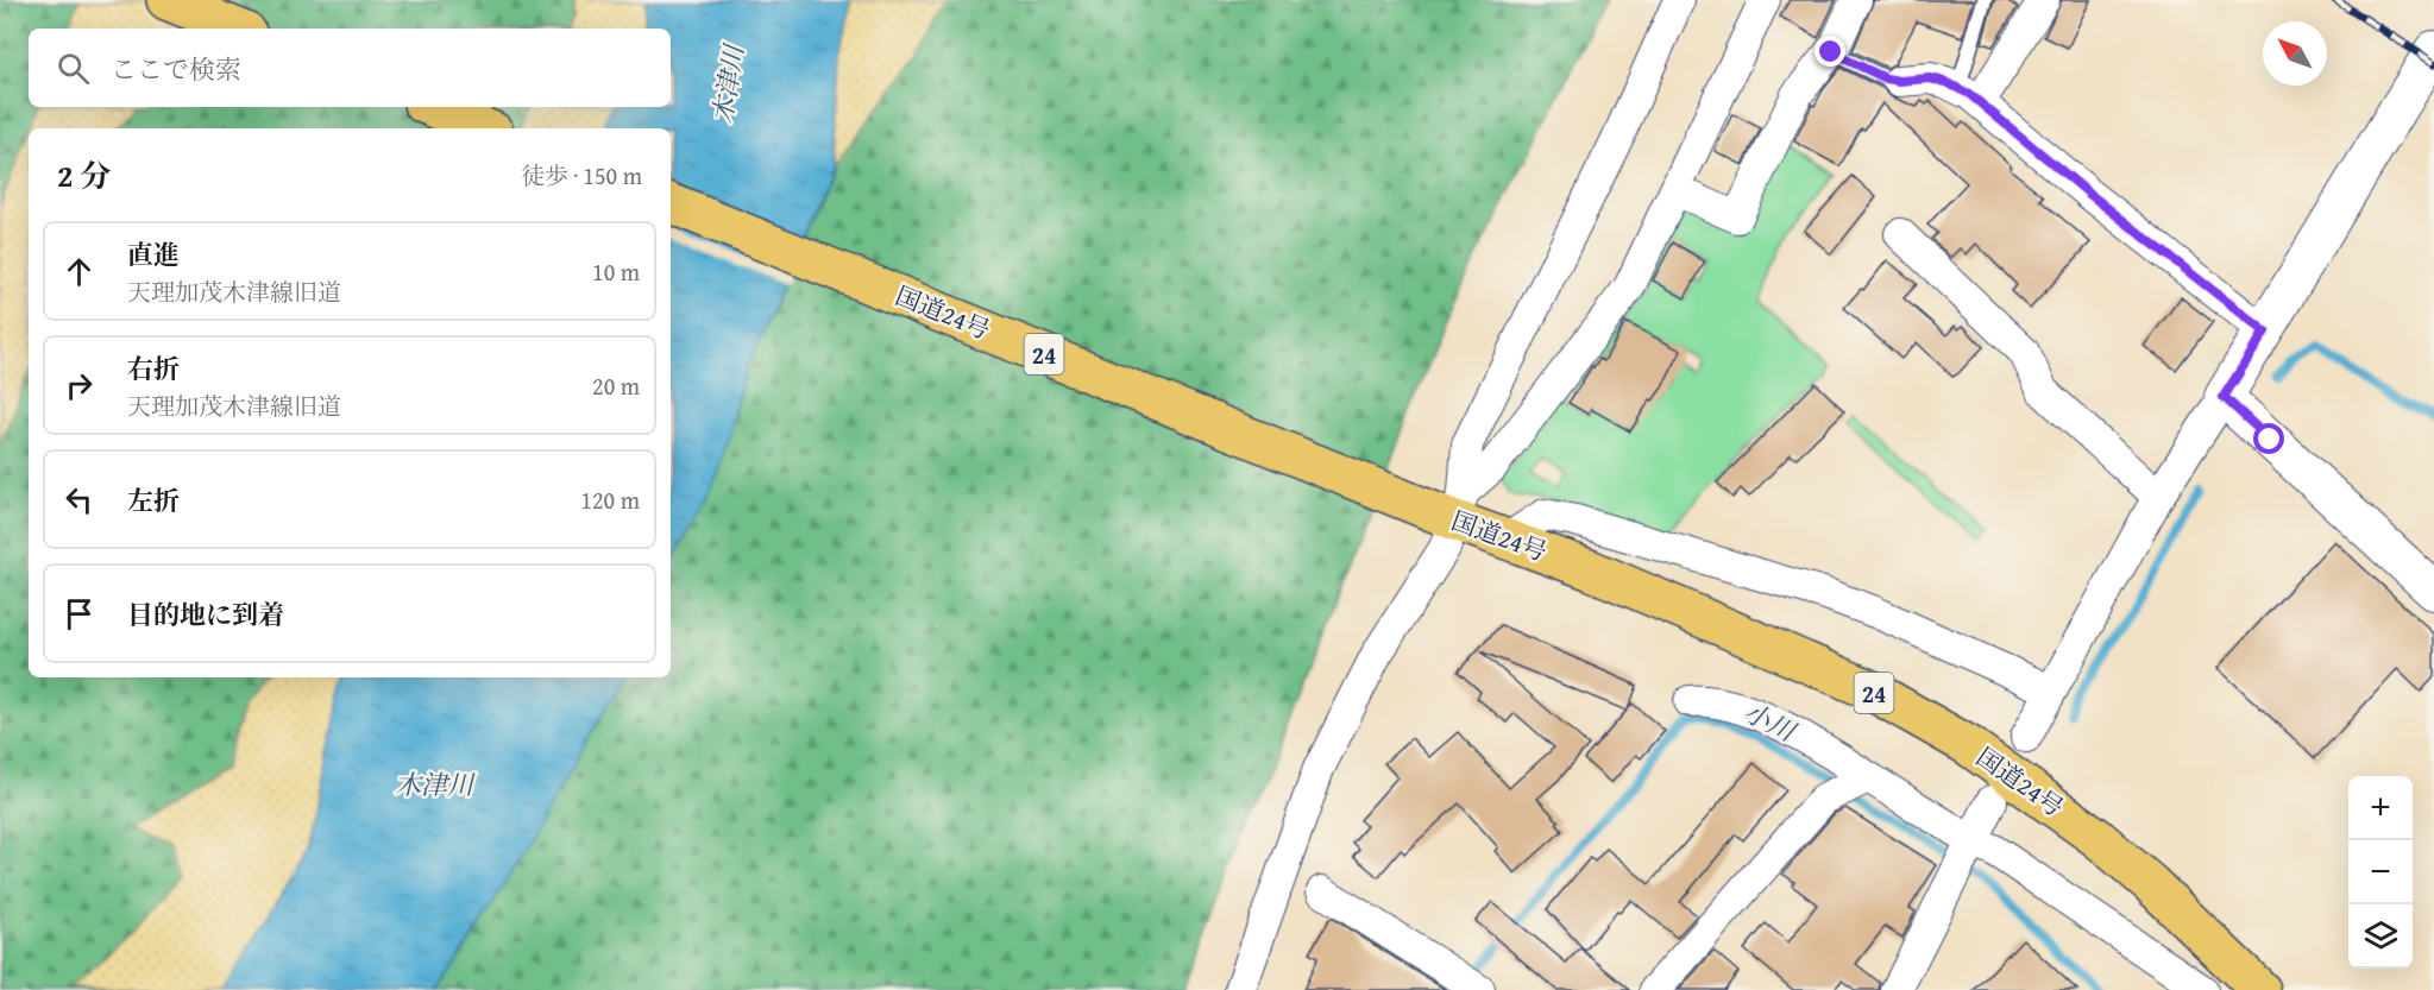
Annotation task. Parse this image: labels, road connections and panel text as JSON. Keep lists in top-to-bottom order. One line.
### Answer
{"streets":{"highway":["国道24号","24"]},"water":["木津川","小川"],"north":"top left","page":{"search":"ここで検索","heading":["2 分","徒歩 · 150 m"],"list":[["直進","天理加茂木津線旧道","10 m"],["右折","天理加茂木津線旧道","20 m"],["左折","120 m"],"目的地に到着"],"map_buttons":["+","−"]}}
